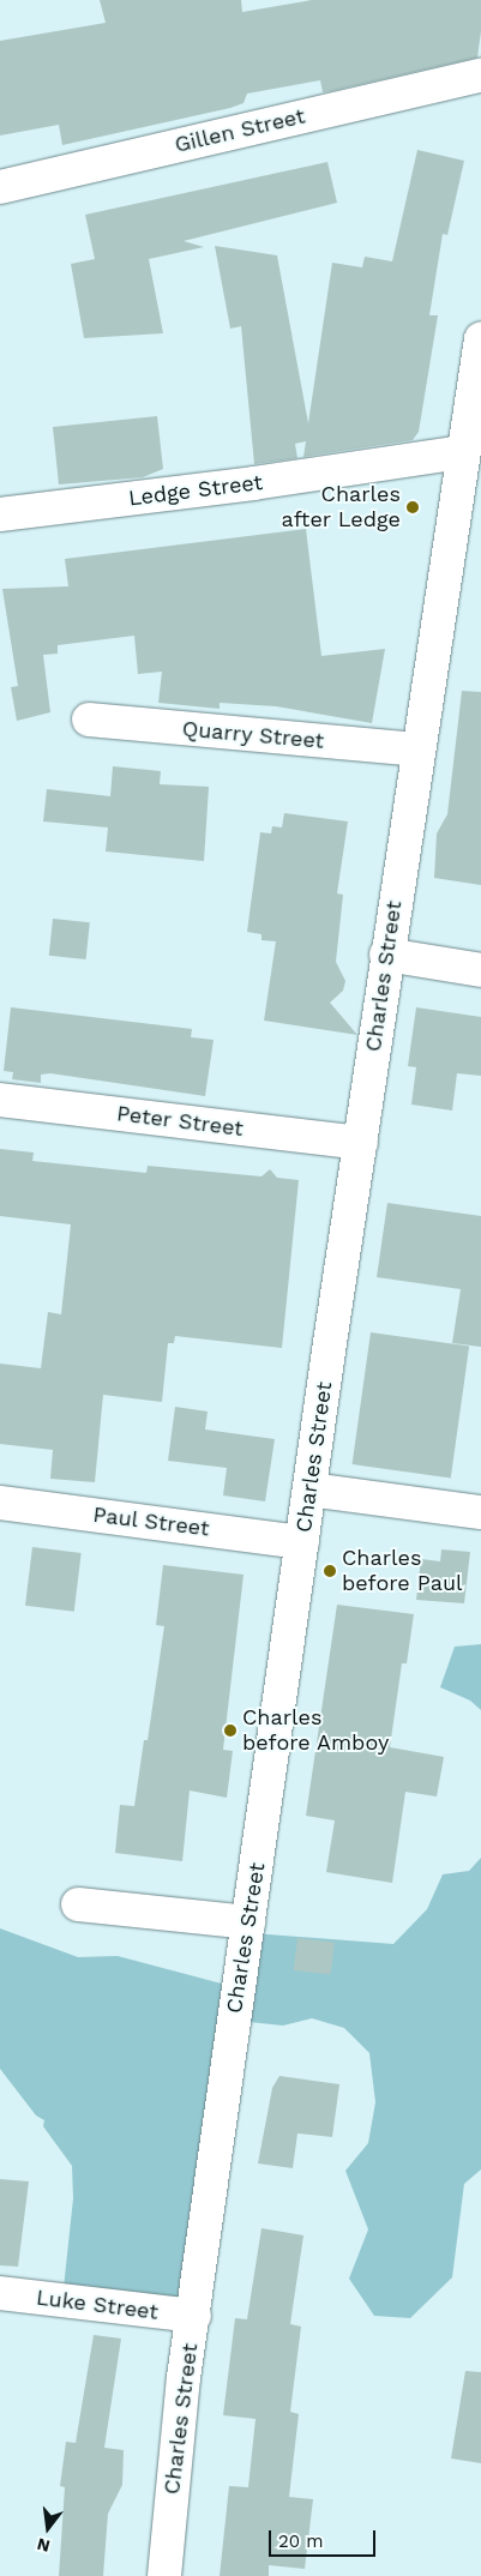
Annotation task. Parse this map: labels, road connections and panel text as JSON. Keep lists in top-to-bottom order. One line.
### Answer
{"streets":{"street":["Gillen Street","Ledge Street","Quarry Street","Charles Street","Peter Street","Paul Street","Luke Street"]},"crossings":[["Ledge Street","Charles Street"],["Quarry Street","Charles Street"],["Charles Street","Peter Street"],["Charles Street","Paul Street"],["Charles Street","Luke Street"]],"places":["Charles after Ledge","Charles before Paul","Charles before Amboy"],"scale_bar":"20 m","north":"bottom"}
